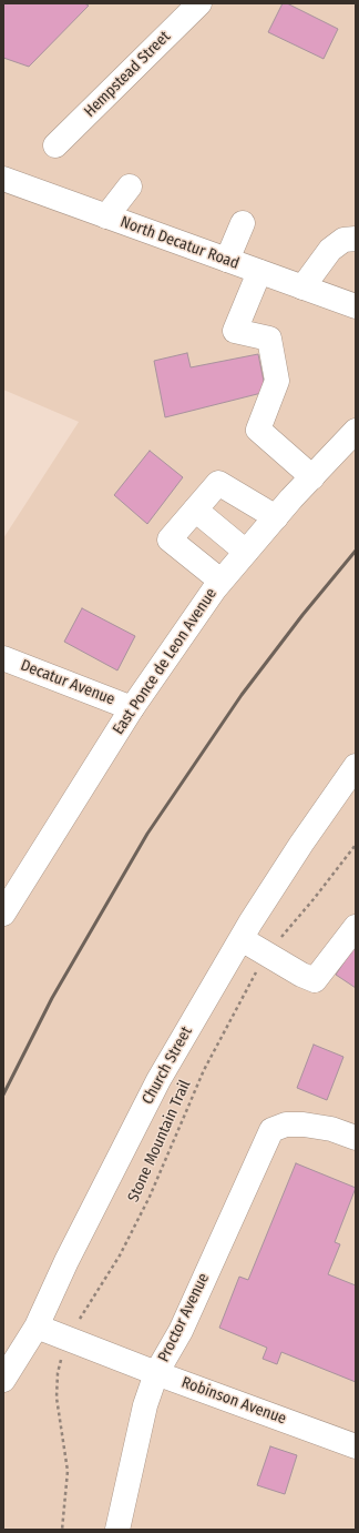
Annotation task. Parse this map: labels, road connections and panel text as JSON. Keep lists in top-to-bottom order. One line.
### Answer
{"streets":{"street":["Hempstead Street","North Decatur Road","East Ponce de Leon Avenue","Decatur Avenue","Church Street","Proctor Avenue","Robinson Avenue"],"path":["Stone Mountain Trail"]},"crossings":[["East Ponce de Leon Avenue","Decatur Avenue"],["Church Street","Robinson Avenue"],["Proctor Avenue","Robinson Avenue"]]}
